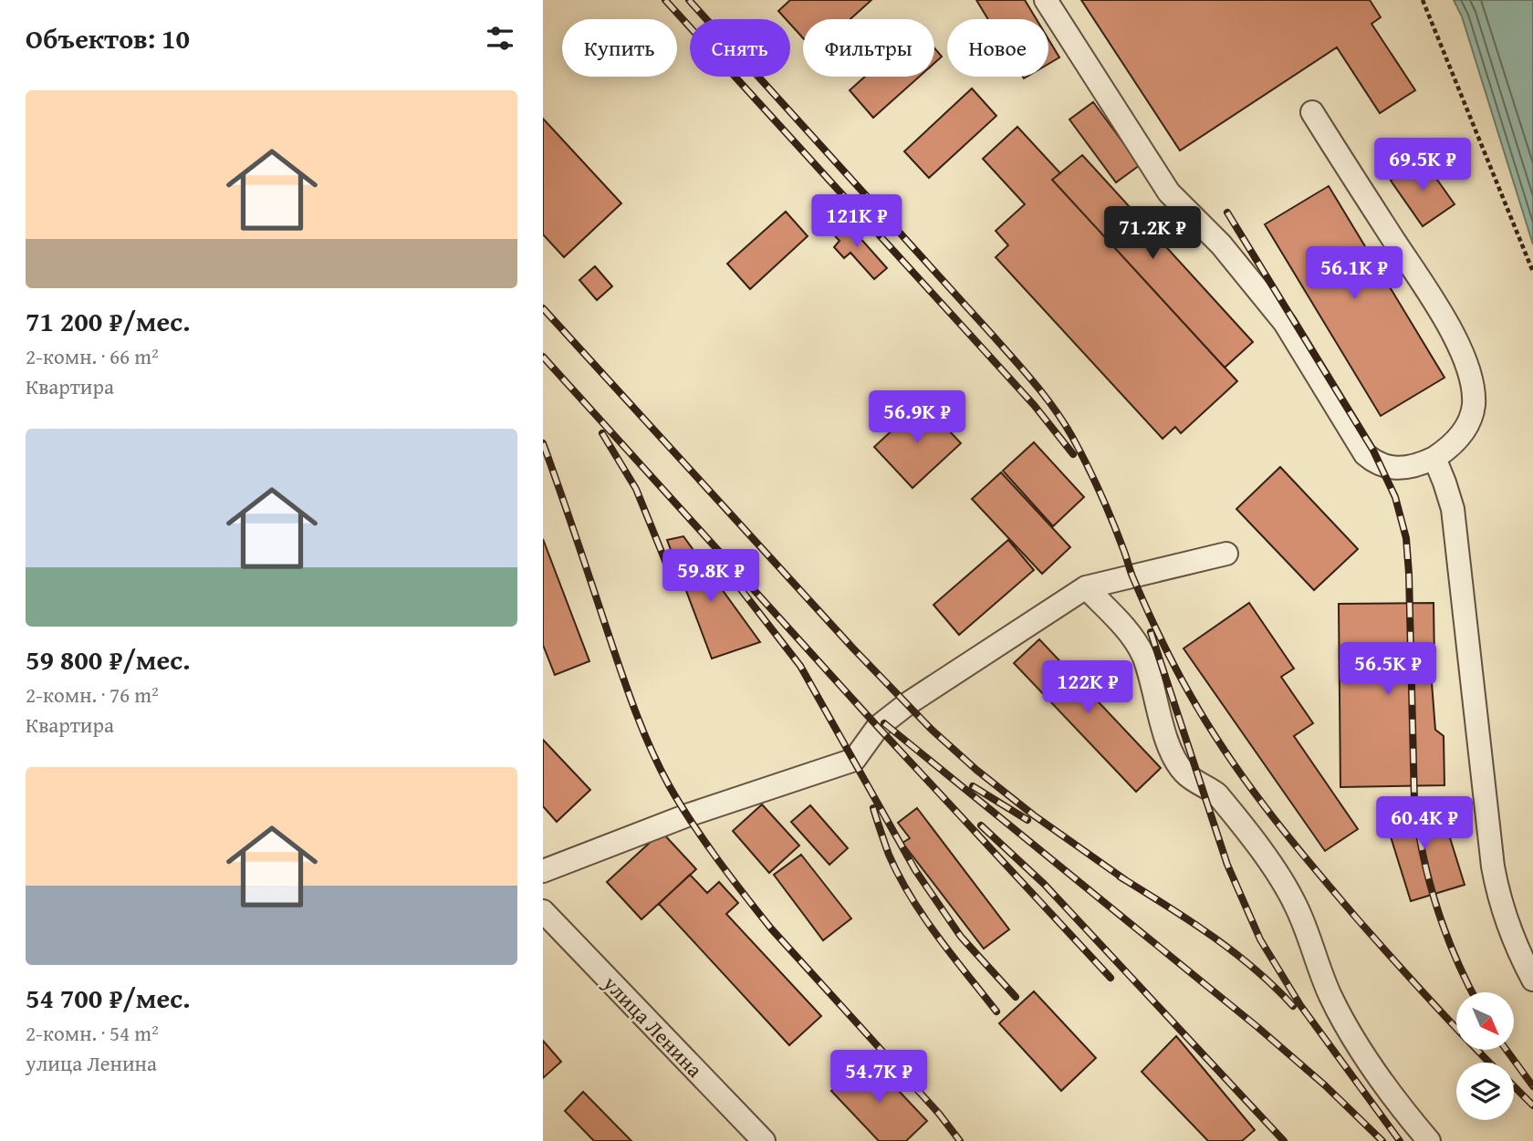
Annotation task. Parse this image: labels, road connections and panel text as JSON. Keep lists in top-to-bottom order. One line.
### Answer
{"streets":{"street":["улица Ленина"]},"north":"bottom right","page":{"heading":"Объектов: 10","chip":["Купить","Снять","Фильтры","Новое"],"list":[{"name":"71 200 ₽/мес.","note":"2-комн. · 66 m² · Квартира"},{"name":"59 800 ₽/мес.","note":"2-комн. · 76 m² · Квартира"},{"name":"54 700 ₽/мес.","note":"2-комн. · 54 m² · улица Ленина"}],"price":["69.5K ₽","121K ₽","71.2K ₽","56.1K ₽","56.9K ₽","59.8K ₽","56.5K ₽","122K ₽","60.4K ₽","54.7K ₽"]}}
